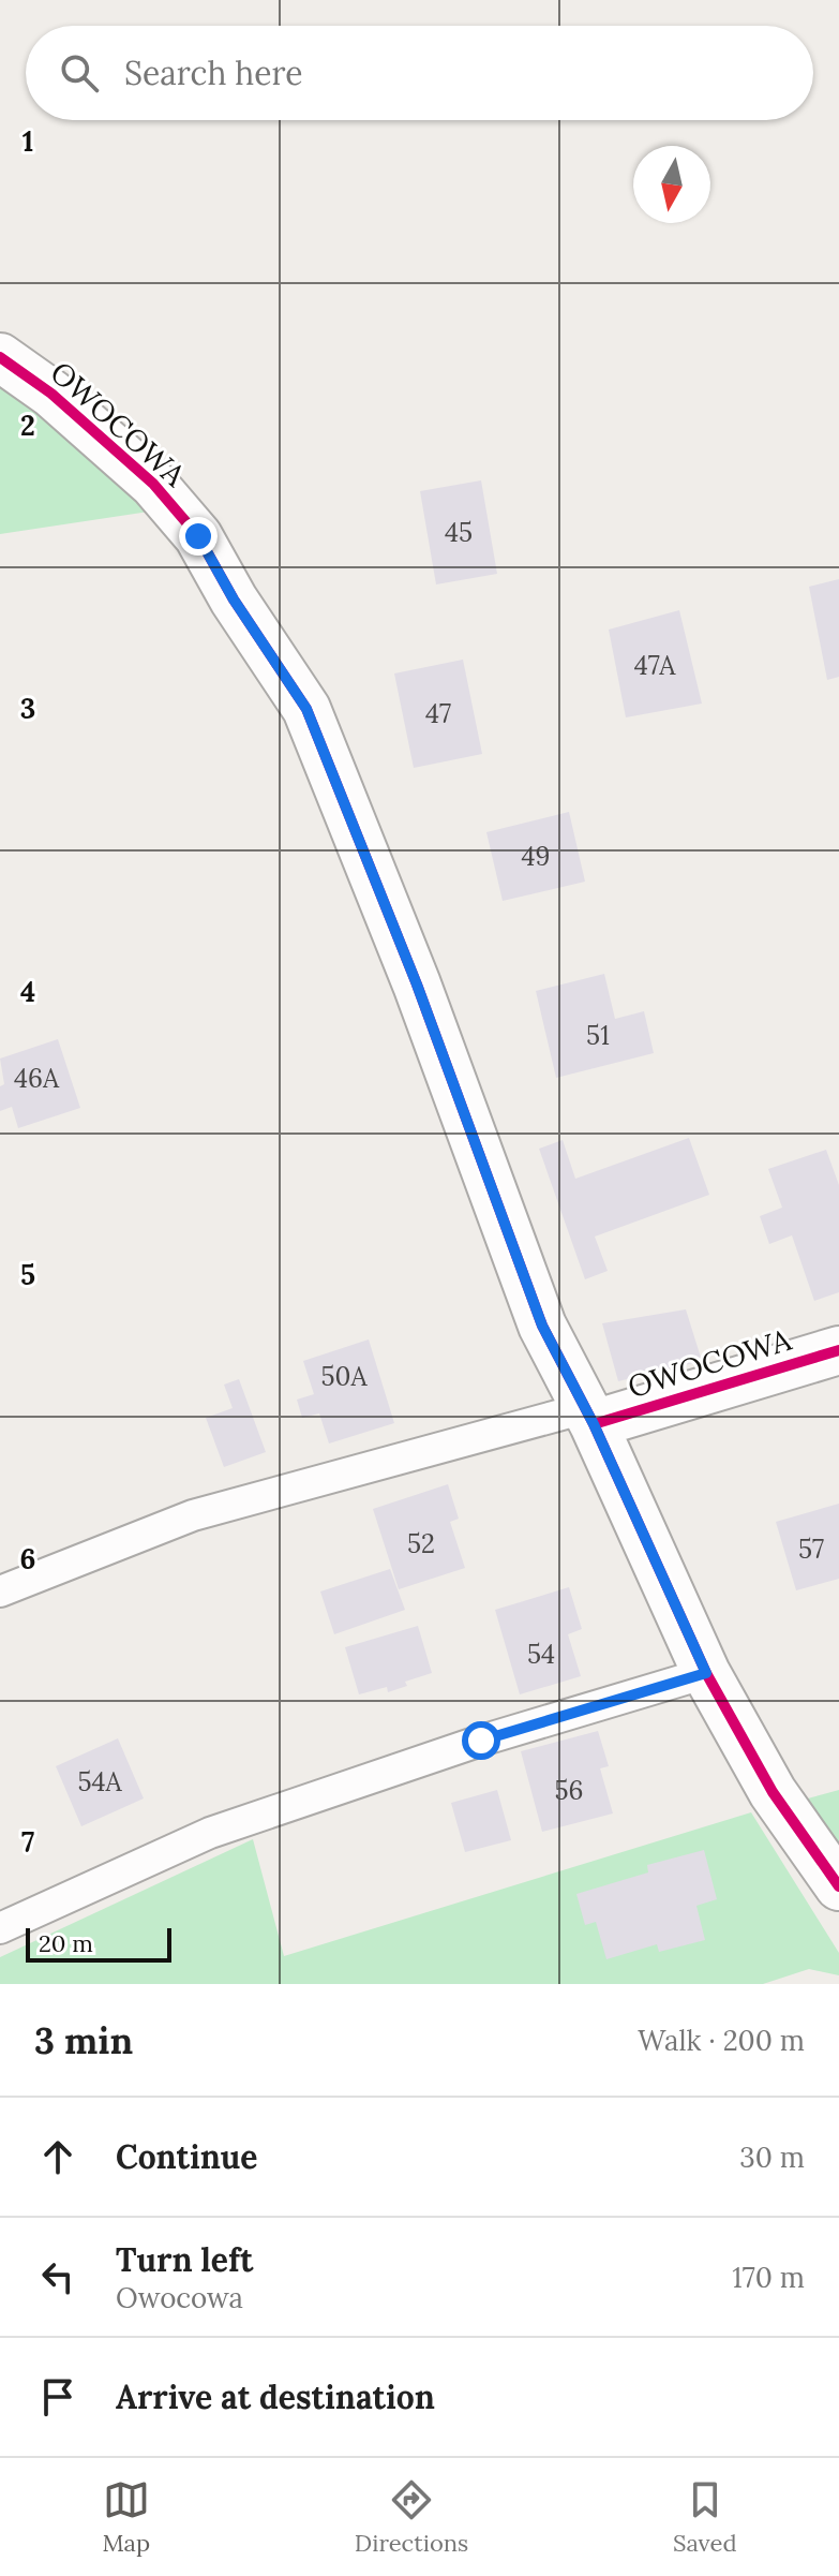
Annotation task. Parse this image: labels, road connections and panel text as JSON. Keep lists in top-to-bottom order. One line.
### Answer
{"streets":{"street":["OWOCOWA"]},"house_numbers":["45","47A","47","49","51","46A","50A","52","57","54","54A","56"],"scale_bar":"20 m","north":"bottom","page":{"search":"Search here","scale":"20 m","heading":["3 min","Walk · 200 m"],"list":[["Continue","30 m"],["Turn left","Owocowa","170 m"],"Arrive at destination"],"nav":["Map","Directions","Saved"]},"grid":{"rows":["1","2","3","4","5","6","7"]}}
